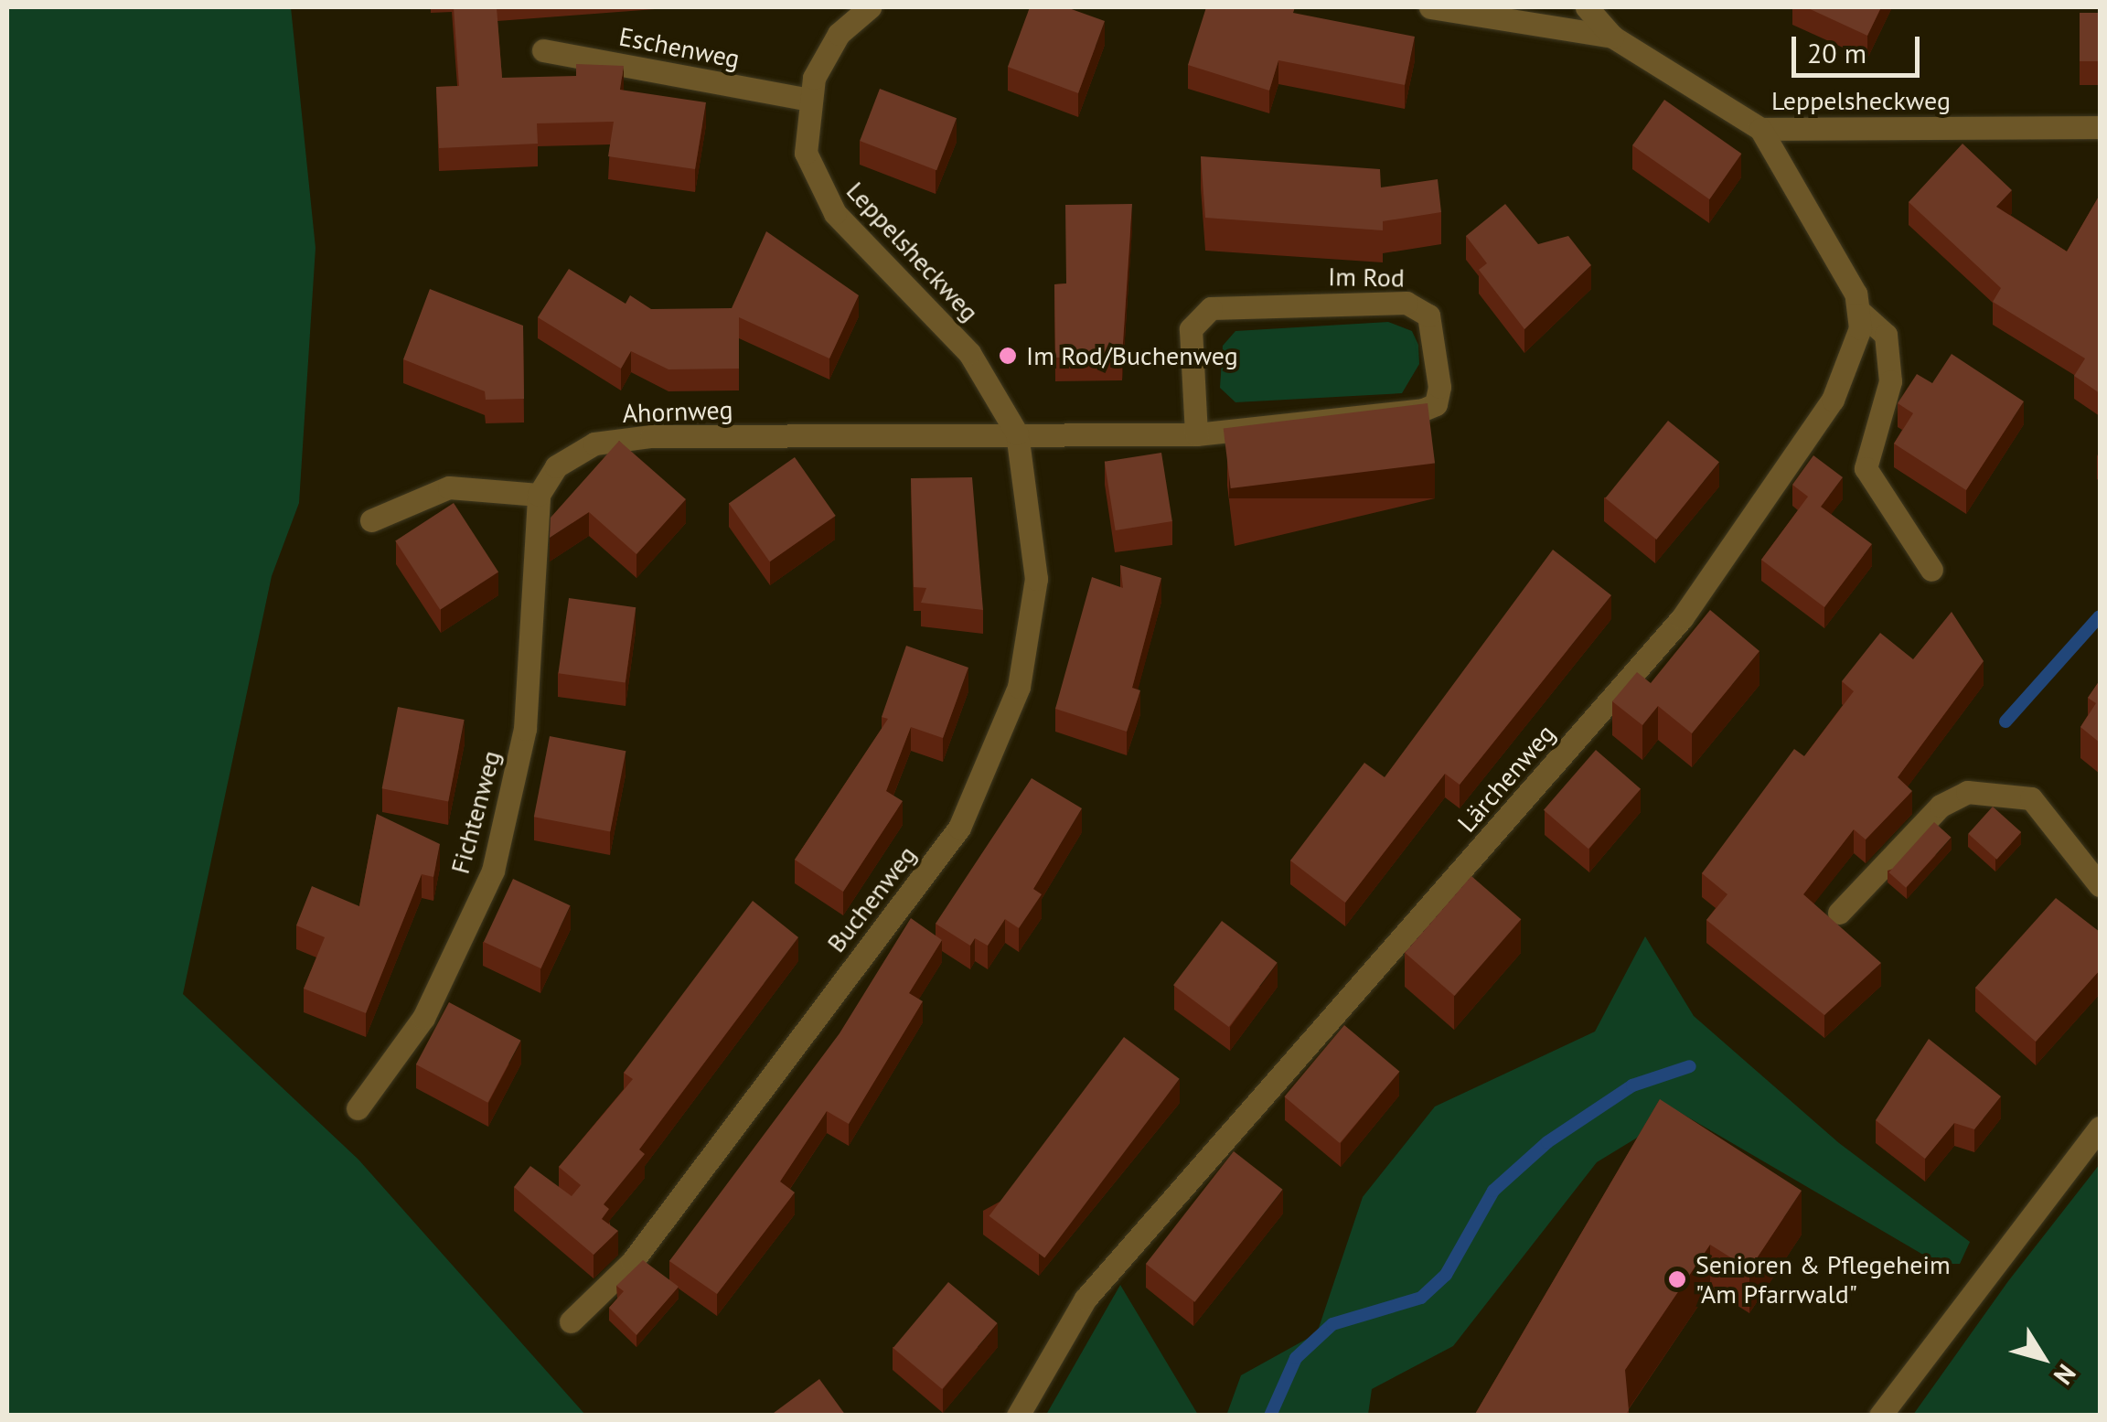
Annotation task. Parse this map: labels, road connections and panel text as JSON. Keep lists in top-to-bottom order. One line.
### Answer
{"streets":{"street":["Eschenweg","Leppelsheckweg","Im Rod","Ahornweg","Lärchenweg","Fichtenweg","Buchenweg"]},"crossings":[["Eschenweg","Leppelsheckweg"],["Leppelsheckweg","Im Rod"],["Leppelsheckweg","Ahornweg"],["Leppelsheckweg","Buchenweg"],["Im Rod","Ahornweg"],["Im Rod","Buchenweg"],["Ahornweg","Fichtenweg"],["Ahornweg","Buchenweg"]],"places":["Im Rod/Buchenweg","Senioren & Pflegeheim \"Am Pfarrwald\""],"scale_bar":"20 m","north":"bottom right"}
